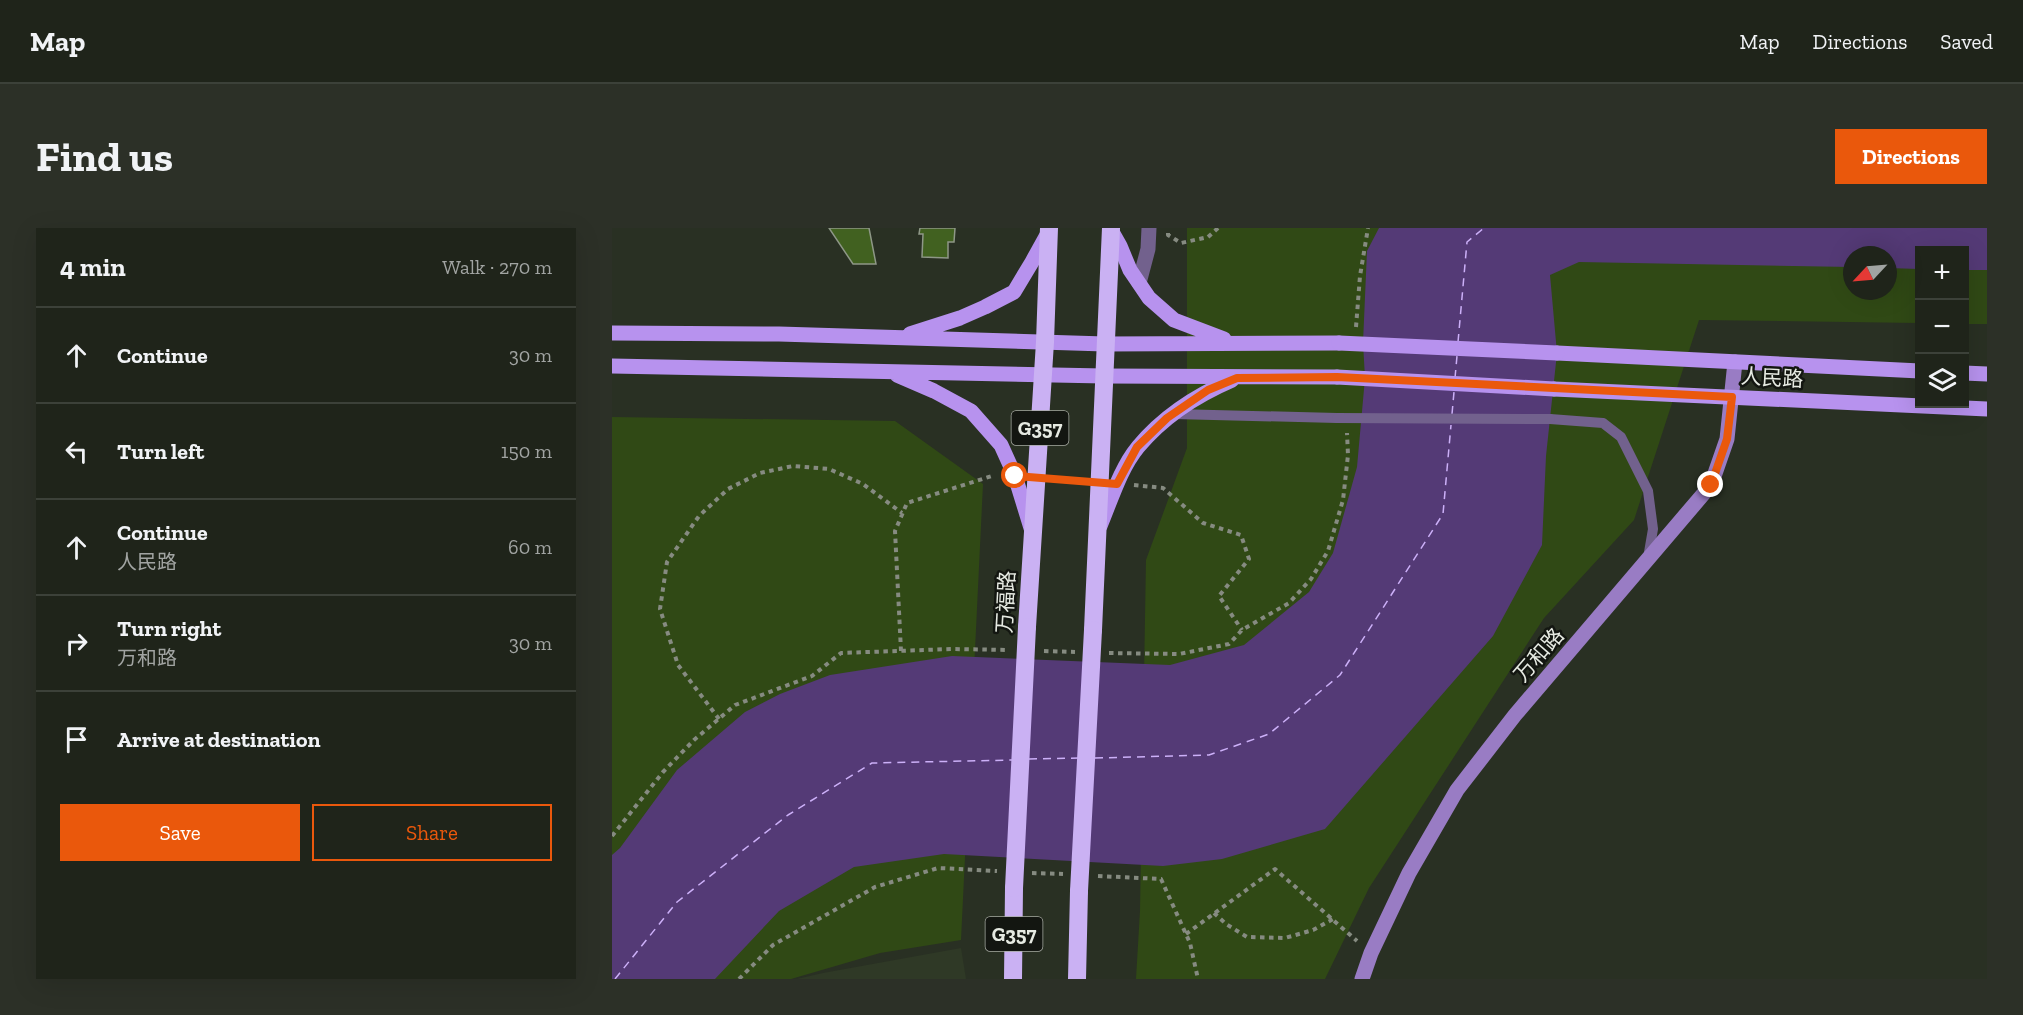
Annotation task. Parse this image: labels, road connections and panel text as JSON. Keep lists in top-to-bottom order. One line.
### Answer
{"streets":{"highway":["G357","万福路"],"main road":["人民路"],"street":["万和路"]},"crossings":[["人民路","万福路"],["人民路","万和路"]],"north":"bottom left","page":{"header":"Map","nav":["Map","Directions","Saved"],"buttons":["Directions",["Save","Share"]],"title":"Find us","heading":["4 min","Walk · 270 m"],"map_buttons":["+","−"],"list":[["Continue","30 m"],["Turn left","150 m"],["Continue","人民路","60 m"],["Turn right","万和路","30 m"],"Arrive at destination"]}}
